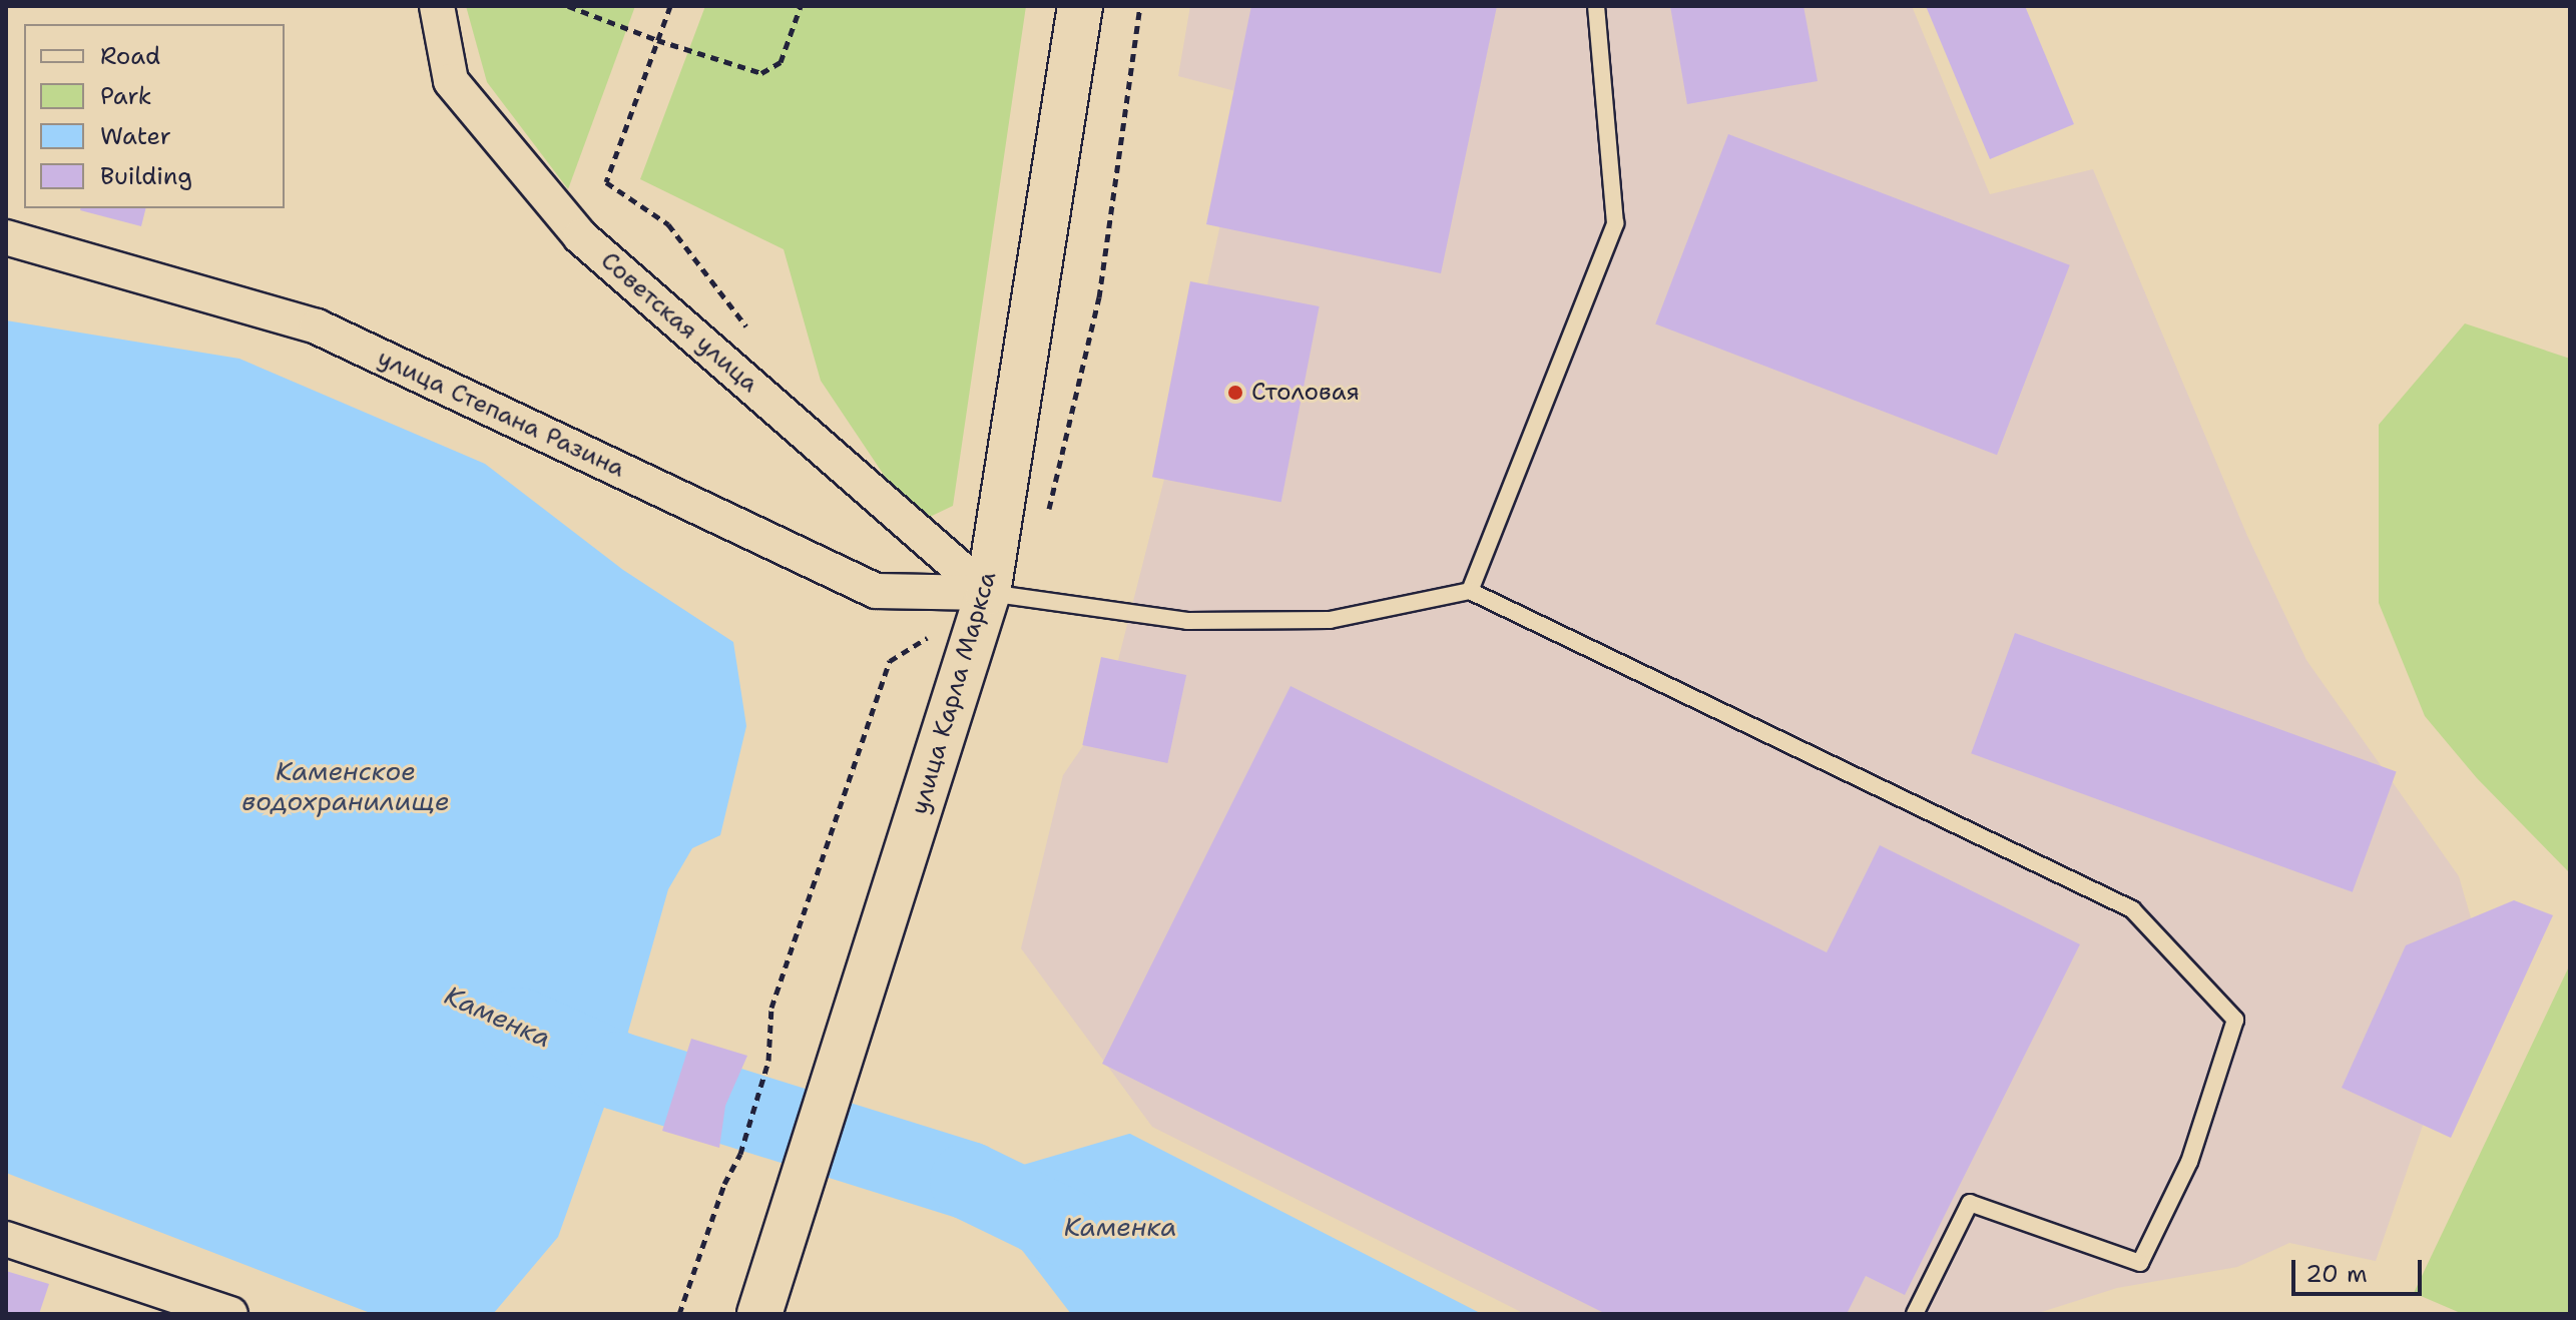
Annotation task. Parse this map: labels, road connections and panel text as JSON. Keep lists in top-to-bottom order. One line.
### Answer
{"streets":{"main road":["улица Карла Маркса"],"street":["Советская улица","улица Степана Разина"]},"crossings":[["Советская улица","улица Степана Разина"],["Советская улица","улица Карла Маркса"],["улица Степана Разина","улица Карла Маркса"]],"water":["Каменское водохранилище","Каменка"],"places":["Столовая"],"legend":["Road","Park","Water","Building"],"scale_bar":"20 m"}
